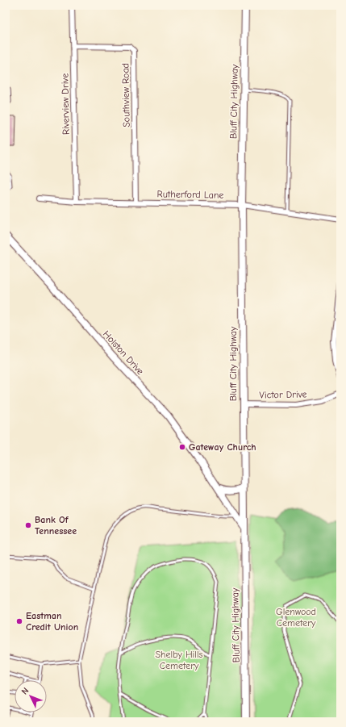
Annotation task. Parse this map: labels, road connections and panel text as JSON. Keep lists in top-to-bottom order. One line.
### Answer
{"streets":{"main road":["Bluff City Highway","Holston Drive"],"street":["Southview Road","Riverview Drive","Rutherford Lane","Victor Drive"]},"crossings":[["Southview Road","Riverview Drive"],["Southview Road","Rutherford Lane"],["Bluff City Highway","Rutherford Lane"],["Bluff City Highway","Holston Drive"],["Bluff City Highway","Victor Drive"],["Riverview Drive","Rutherford Lane"]],"parks":["Glenwood Cemetery","Shelby Hills Cemetery"],"places":["Gateway Church","Bank Of Tennessee","Eastman Credit Union"],"north":"top left"}
